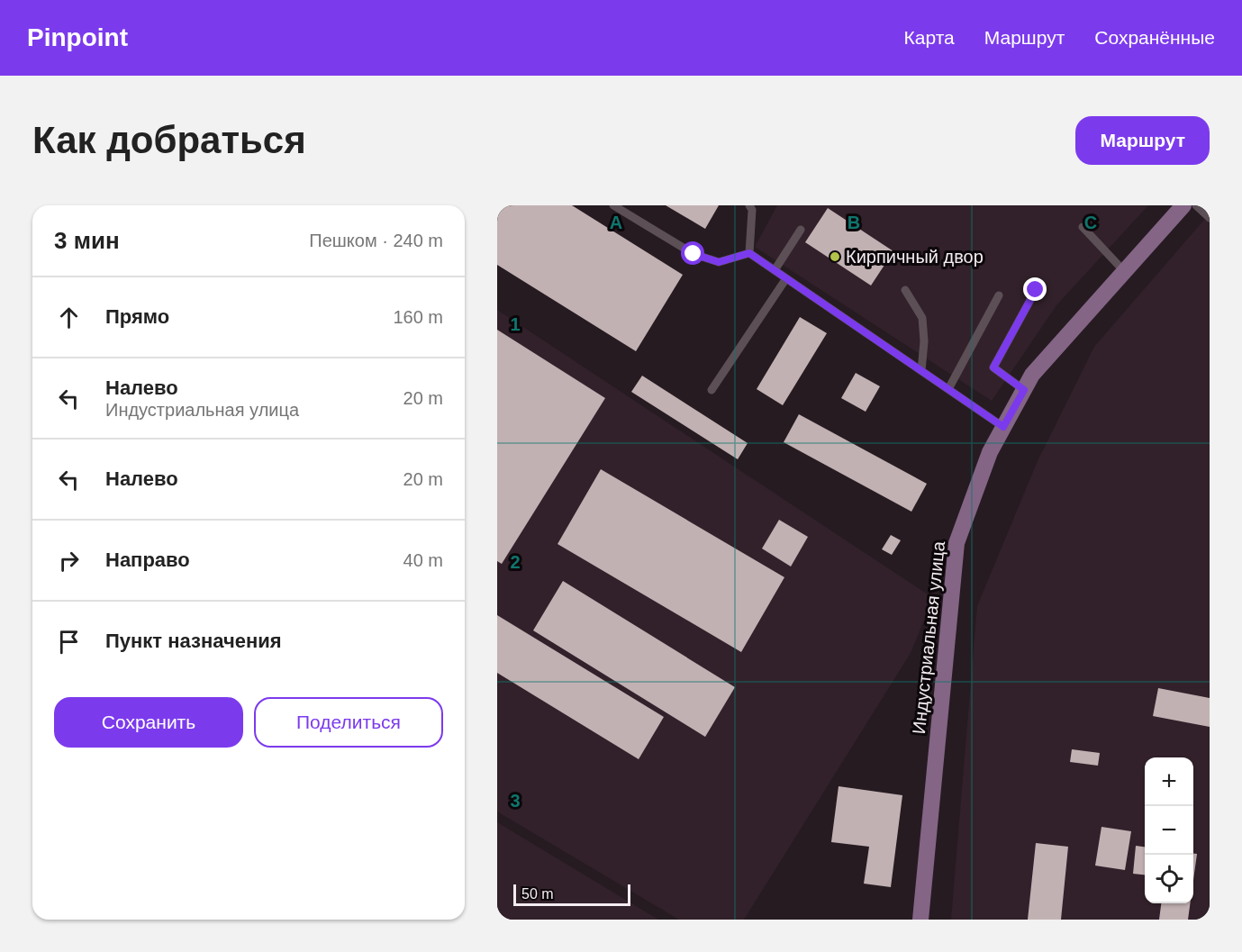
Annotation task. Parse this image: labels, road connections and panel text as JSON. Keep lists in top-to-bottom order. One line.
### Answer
{"streets":{"street":["Индустриальная улица"]},"places":["Кирпичный двор"],"scale_bar":"50 m","page":{"header":"Pinpoint","nav":["Карта","Маршрут","Сохранённые"],"buttons":["Маршрут",["Сохранить","Поделиться"]],"title":"Как добраться","heading":["3 мин","Пешком · 240 m"],"list":[["Прямо","160 m"],["Налево","Индустриальная улица","20 m"],["Налево","20 m"],["Направо","40 m"],"Пункт назначения"],"map_buttons":["+","−"],"scale":"50 m"},"grid":{"columns":["A","B","C"],"rows":["1","2","3"]}}
